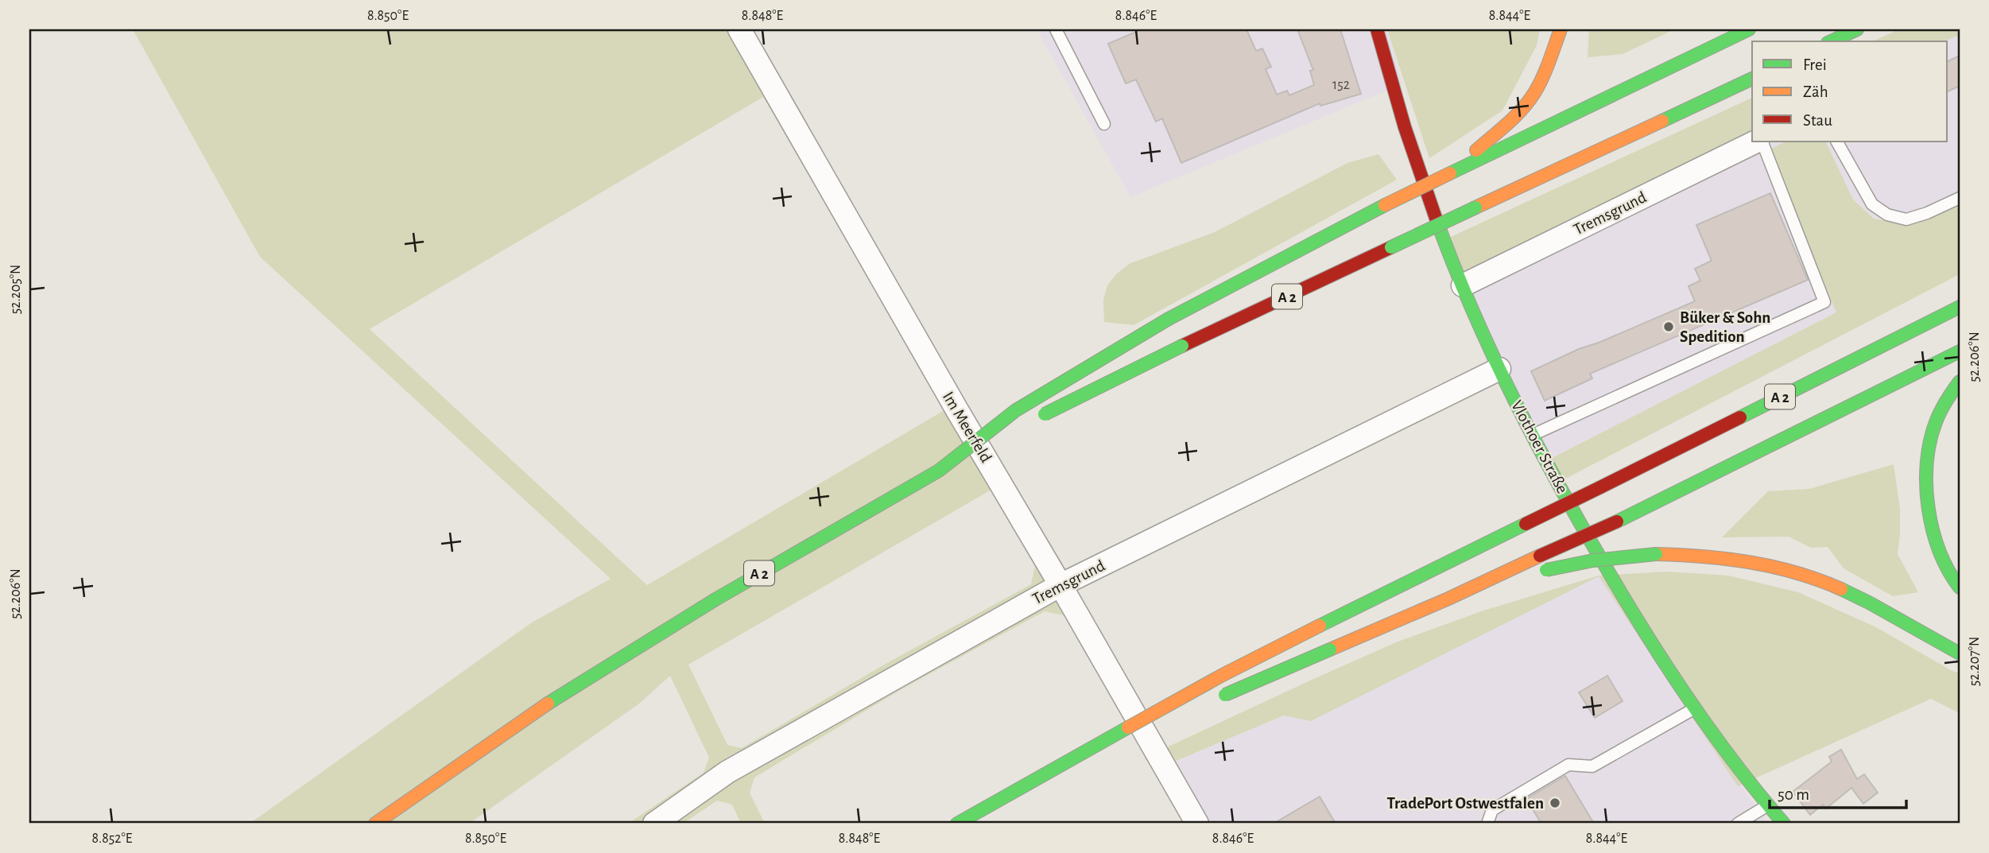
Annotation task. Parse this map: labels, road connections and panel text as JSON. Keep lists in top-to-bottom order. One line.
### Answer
{"streets":{"main road":["A 2","Vlothoer Straße"],"street":["Tremsgrund","Im Meerfeld"]},"crossings":[["Tremsgrund","Im Meerfeld"],["Tremsgrund","Vlothoer Straße"]],"places":["Büker & Sohn Spedition","TradePort Ostwestfalen"],"house_numbers":["152"],"legend":["Frei","Zäh","Stau"],"scale_bar":"50 m","coordinates":["8.850°E","8.848°E","8.846°E","8.844°E","52.205°N","52.206°N","52.207°N","8.852°E"]}
